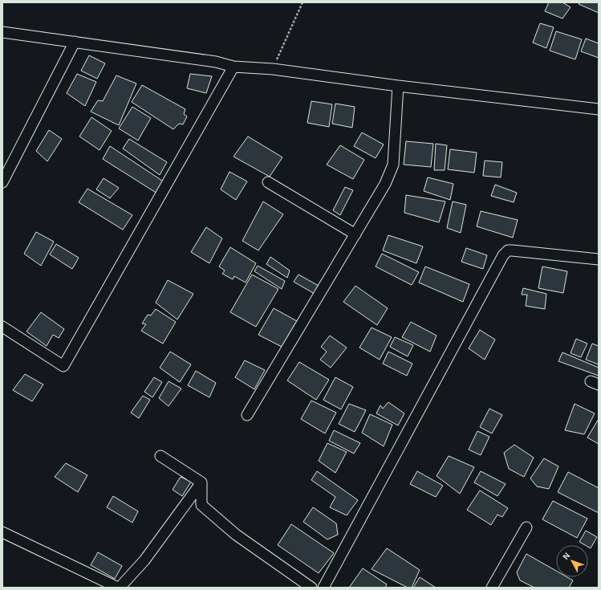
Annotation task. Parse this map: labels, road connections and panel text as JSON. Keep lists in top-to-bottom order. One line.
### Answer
{"north":"top left"}
